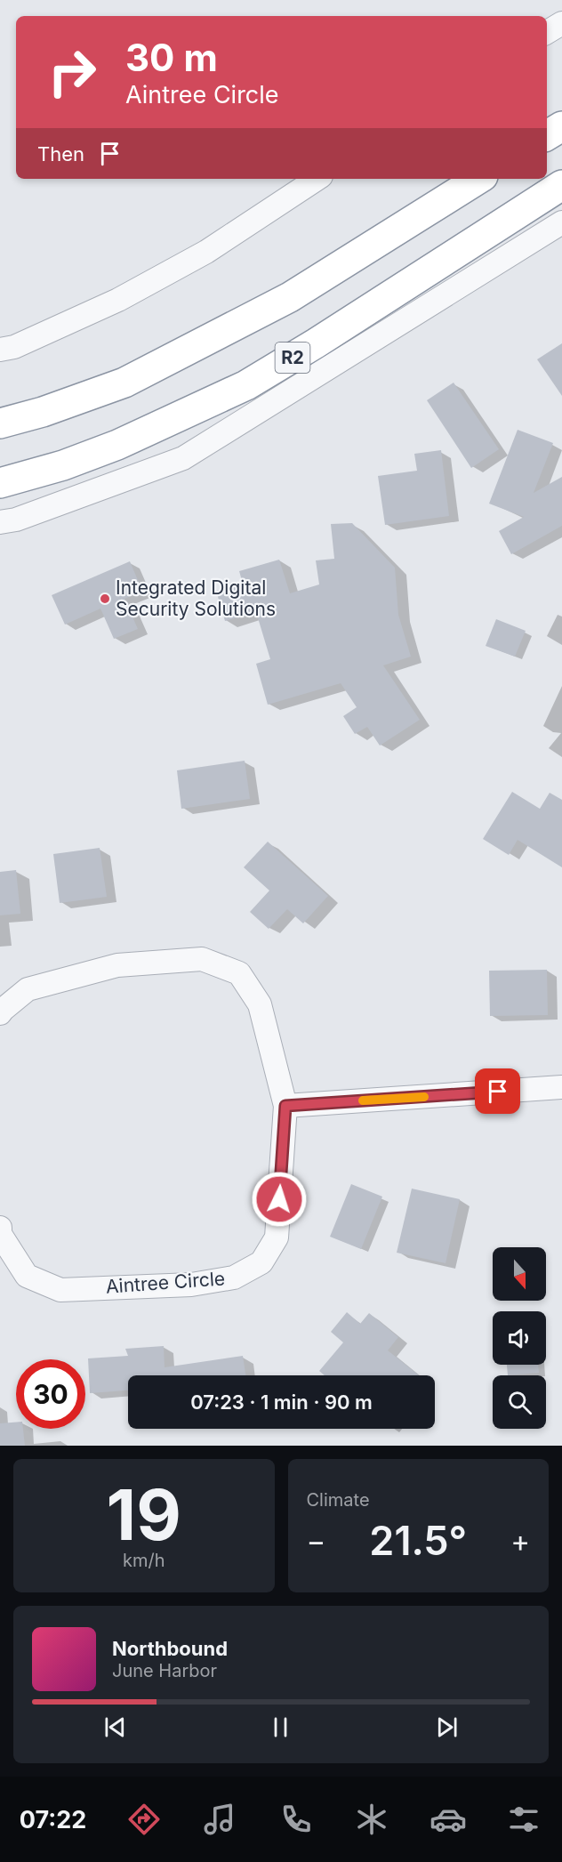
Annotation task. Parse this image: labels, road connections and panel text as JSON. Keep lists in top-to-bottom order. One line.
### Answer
{"streets":{"highway":["R2"],"street":["Aintree Circle"]},"places":["Integrated Digital Security Solutions"],"north":"bottom","page":{"turn":["30 m","Aintree Circle"],"then":"Then","limit":"30","trip":"07:23 · 1 min · 90 m","tile":[["19","km/h"],"Climate"],"heat":["−","21.5°","+"],"song":["Northbound","June Harbor"],"tabs":"07:22"}}
